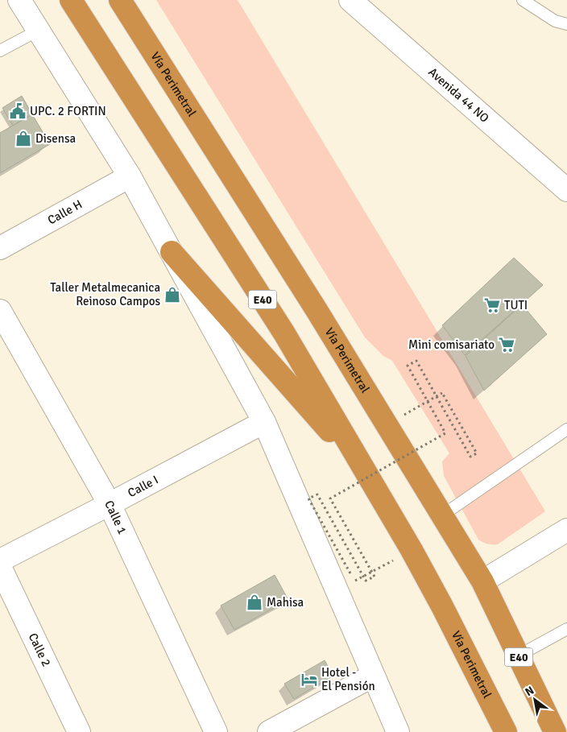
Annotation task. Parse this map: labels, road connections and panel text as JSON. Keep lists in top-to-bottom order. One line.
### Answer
{"streets":{"highway":["Vía Perimetral","E40"],"street":["Avenida 44 NO","Calle H","Calle I","Calle 1","Calle 2"]},"crossings":[["Calle I","Calle 1"]],"places":{"public building":["UPC. 2 FORTIN"],"shop":["Disensa","Taller Metalmecanica Reinoso Campos","Mahisa"],"supermarket":["TUTI","Mini comisariato"],"hotel":["Hotel - El Pensión"]},"north":"top left"}
